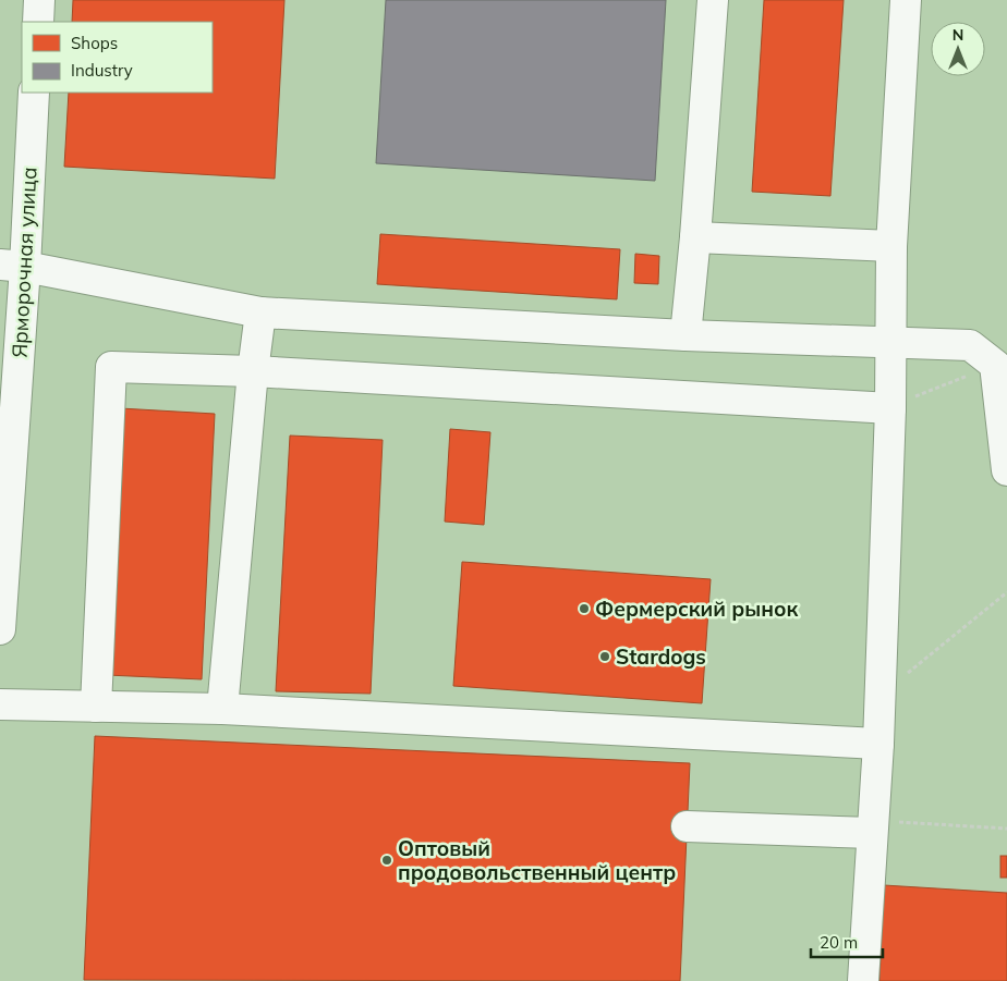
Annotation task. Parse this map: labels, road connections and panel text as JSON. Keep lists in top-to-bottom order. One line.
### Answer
{"streets":{"lane":["Ярморочная улица"]},"places":["Фермерский рынок","Stardogs","Оптовый продовольственный центр"],"legend":["Shops","Industry"],"scale_bar":"20 m","north":"top"}
